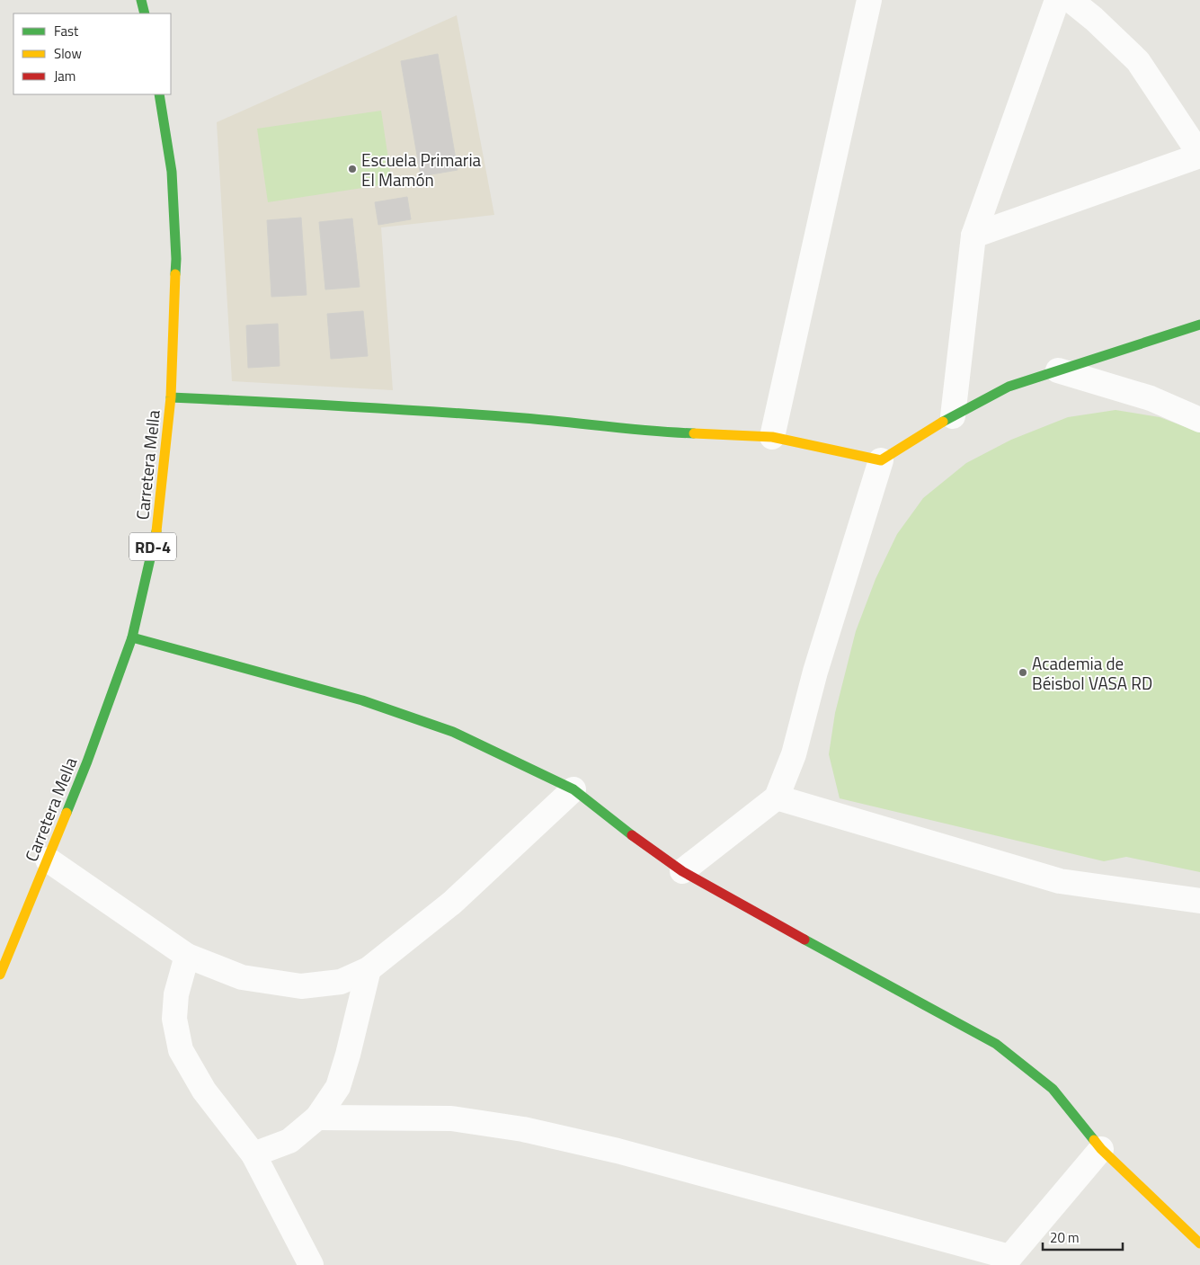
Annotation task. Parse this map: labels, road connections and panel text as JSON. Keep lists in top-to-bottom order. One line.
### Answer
{"streets":{"street":["Carretera Mella","RD-4"]},"places":["Escuela Primaria El Mamón","Academia de Béisbol VASA RD"],"legend":["Fast","Slow","Jam"],"scale_bar":"20 m"}
